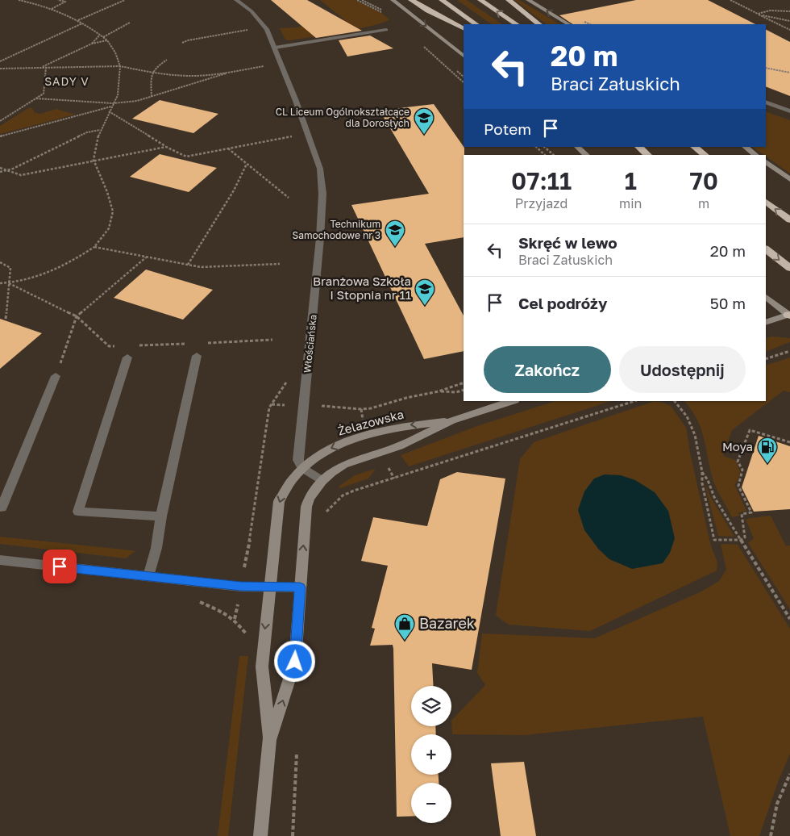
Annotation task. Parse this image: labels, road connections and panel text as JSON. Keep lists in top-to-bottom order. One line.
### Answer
{"streets":{"street":["Włościańska","Żelazowska"]},"crossings":[["Włościańska","Żelazowska"]],"districts":["SADY V"],"places":{"school or university":["CL Liceum Ogólnokształcące dla Dorosłych","Technikum Samochodowe nr 3","Branżowa Szkoła I Stopnia nr 11"],"fuel station":["Moya"],"shop":["Bazarek"]},"page":{"turn":["20 m","Braci Załuskich"],"then":"Potem","eta":["07:11","Przyjazd","1","min","70","m"],"list":[{"name":"Skręć w lewo","note":"Braci Załuskich","value":"20 m"},{"name":"Cel podróży","value":"50 m"}],"buttons":["Zakończ","Udostępnij"],"map_buttons":["+","−"]}}
